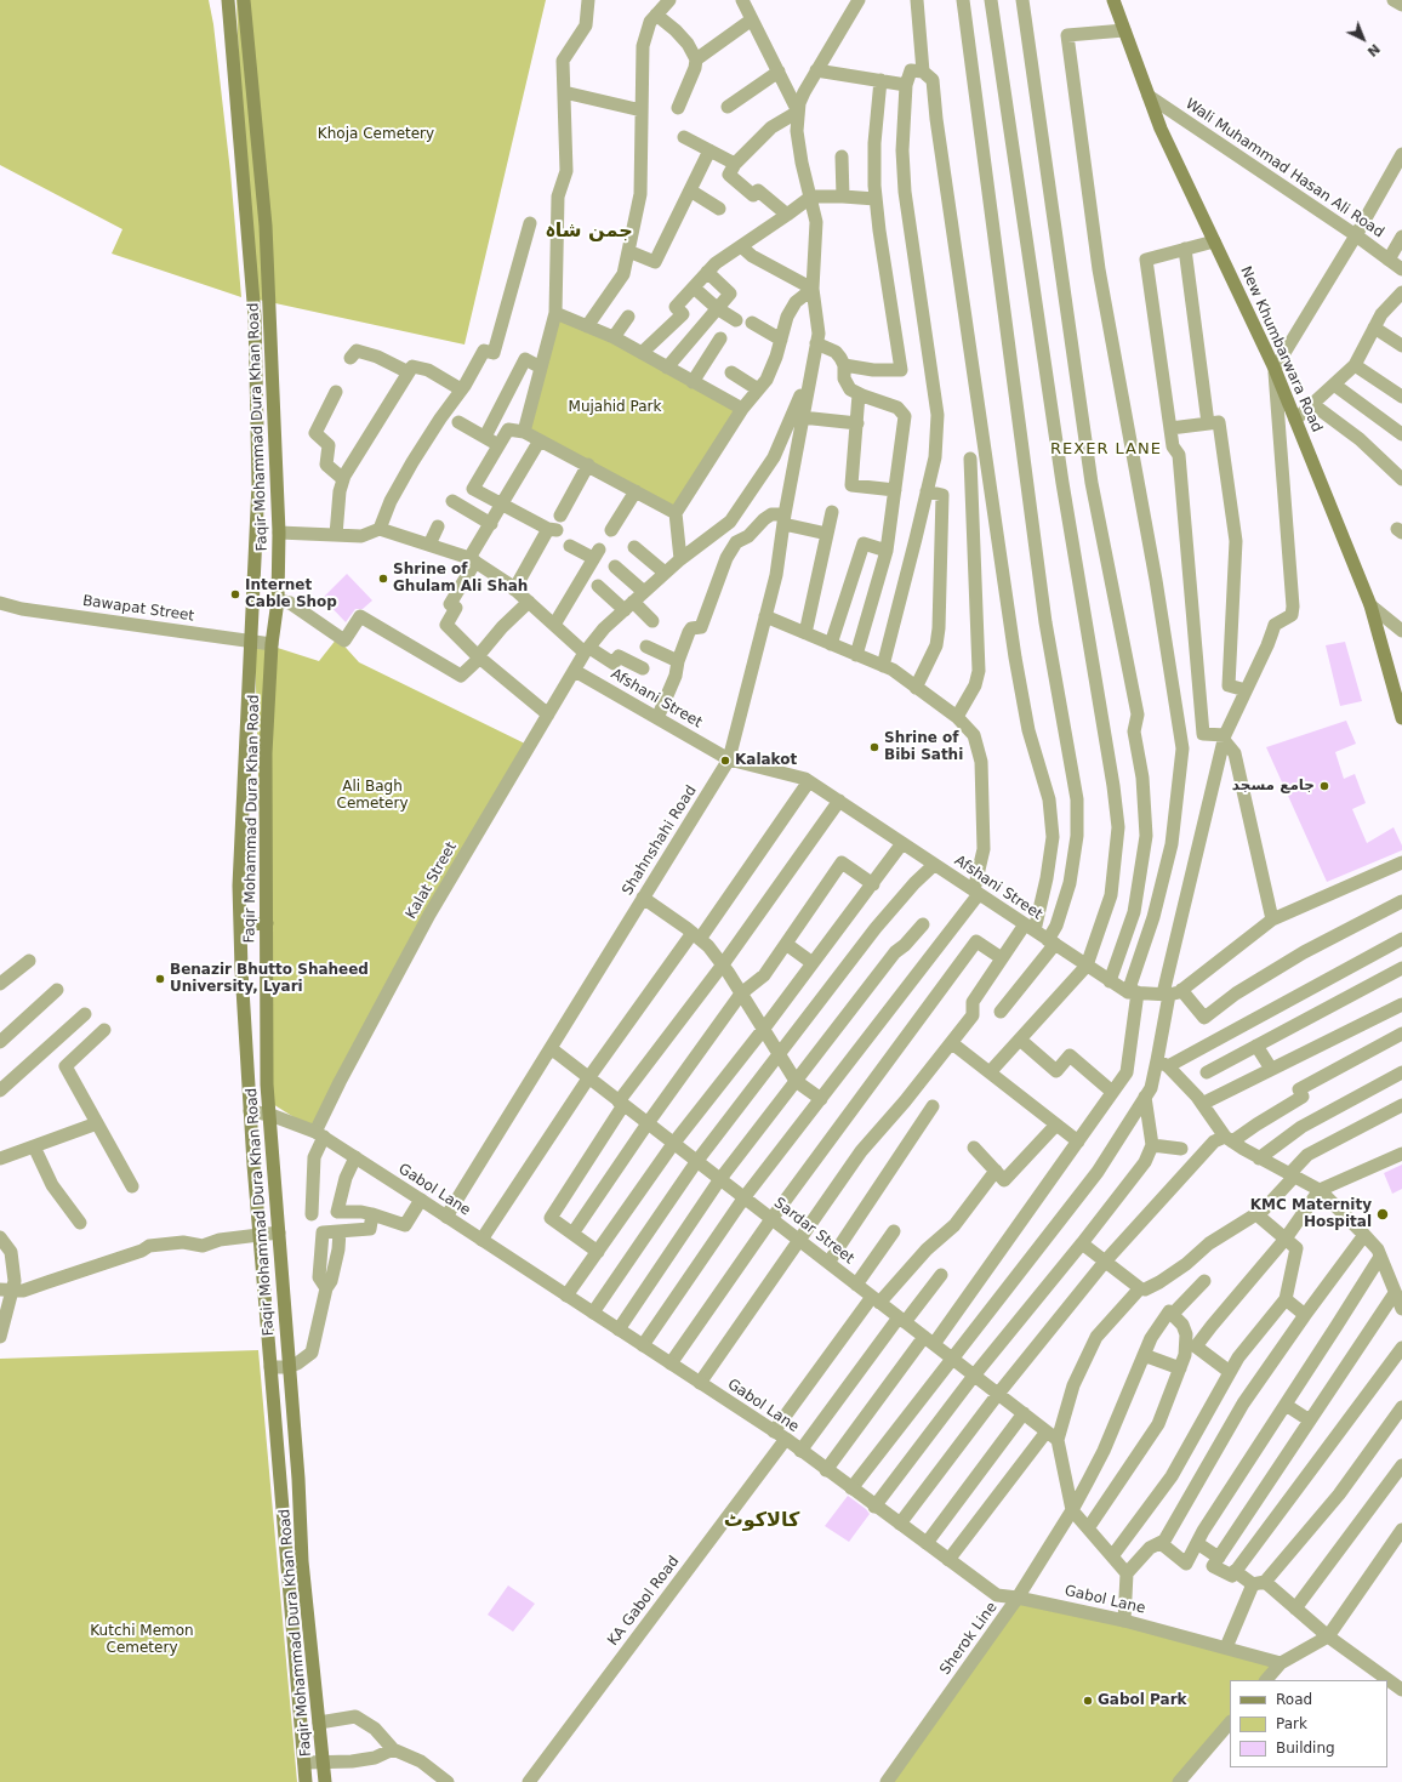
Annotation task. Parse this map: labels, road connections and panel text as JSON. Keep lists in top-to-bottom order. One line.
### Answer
{"streets":{"main road":["New Khumbarwara Road","Faqir Mohammad Dura Khan Road"],"street":["Wali Muhammad Hasan Ali Road","Bawapat Street","Afshani Street","Shahnshahi Road","Kalat Street","Gabol Lane","Sardar Street","KA Gabol Road","Sherok Line"]},"crossings":[["Wali Muhammad Hasan Ali Road","New Khumbarwara Road"],["Faqir Mohammad Dura Khan Road","Bawapat Street"],["Faqir Mohammad Dura Khan Road","Gabol Lane"],["Afshani Street","Shahnshahi Road"],["Afshani Street","Kalat Street"],["Shahnshahi Road","Kalat Street"],["Shahnshahi Road","Gabol Lane"],["Shahnshahi Road","Sardar Street"],["Kalat Street","Gabol Lane"],["Gabol Lane","KA Gabol Road"],["Gabol Lane","Sherok Line"]],"districts":["جمن شاہ","REXER LANE","کالاکوٹ"],"parks":["Khoja Cemetery","Mujahid Park","Ali Bagh Cemetery","Kutchi Memon Cemetery"],"places":["Shrine of Ghulam Ali Shah","Internet Cable Shop","Shrine of Bibi Sathi","Kalakot","جامع مسجد","Benazir Bhutto Shaheed University, Lyari","KMC Maternity Hospital","Gabol Park"],"legend":["Road","Park","Building"],"north":"bottom right"}
